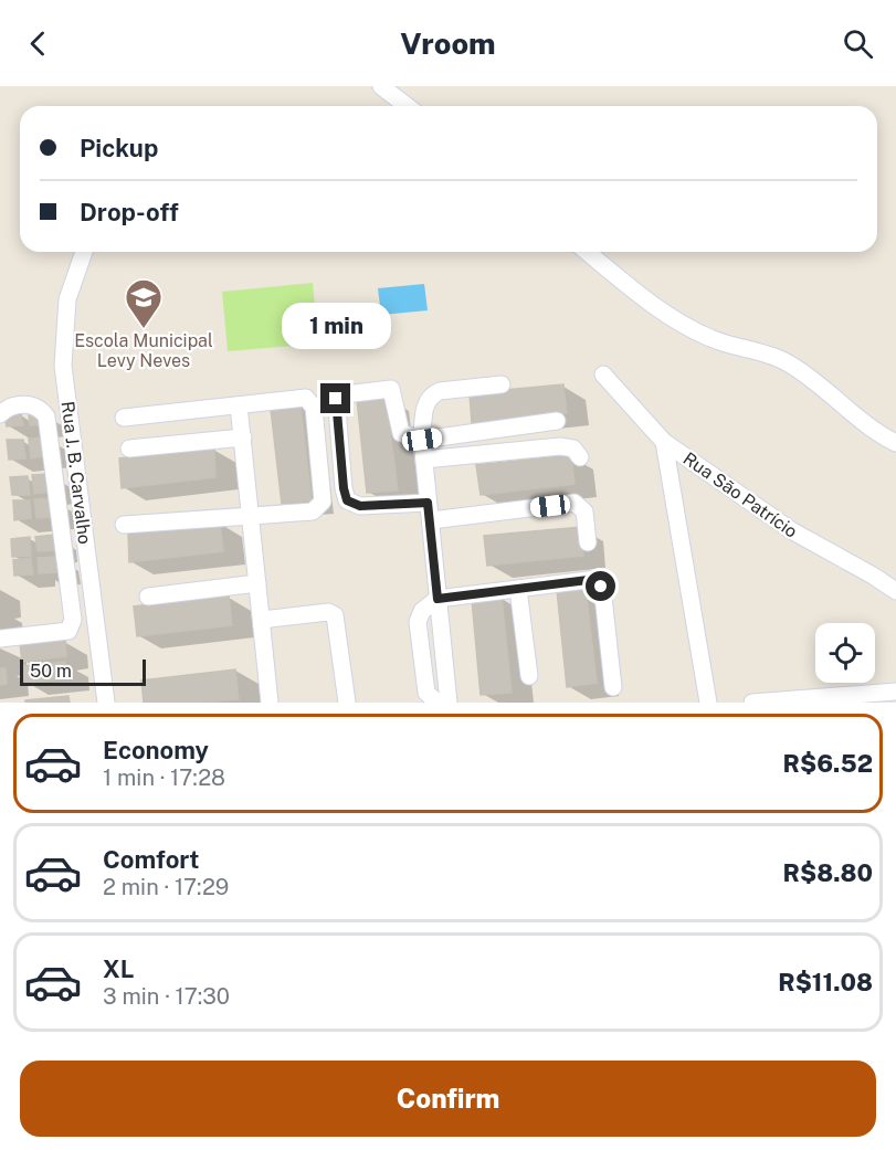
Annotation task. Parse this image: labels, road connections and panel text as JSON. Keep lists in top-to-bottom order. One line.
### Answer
{"streets":{"street":["Rua J. B. Carvalho","Rua São Patrício"]},"places":{"school or university":["Escola Municipal Levy Neves"]},"scale_bar":"50 m","page":{"header":"Vroom","banner":["Pickup","Drop-off"],"bubble":"1 min","scale":"50 m","list":[{"name":"Economy","note":"1 min · 17:28","value":"R$6.52"},{"name":"Comfort","note":"2 min · 17:29","value":"R$8.80"},{"name":"XL","note":"3 min · 17:30","value":"R$11.08"}],"buttons":"Confirm"}}
